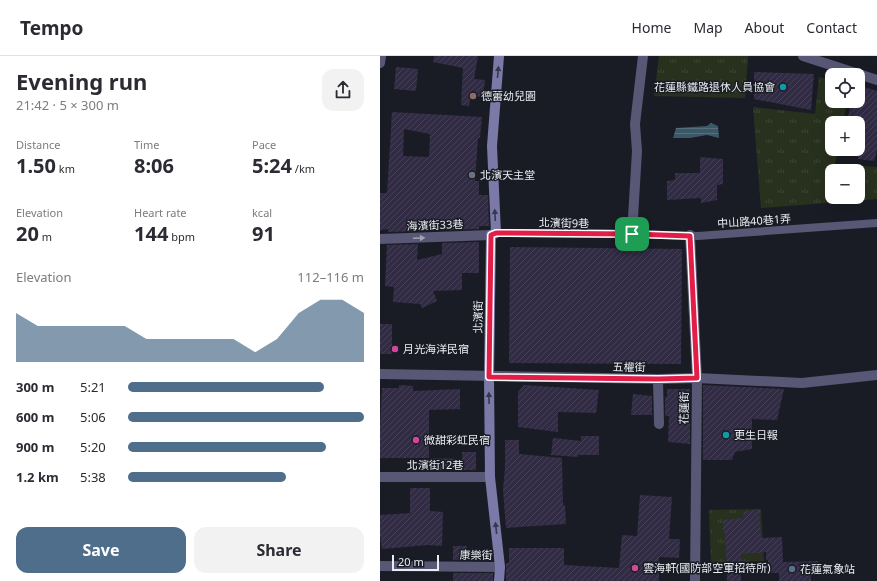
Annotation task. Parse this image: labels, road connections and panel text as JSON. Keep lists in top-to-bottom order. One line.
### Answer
{"streets":{"main road":["北濱街"],"street":["海濱街33巷","五權街","花蓮街","北濱街12巷","康樂街"],"lane":["中山路40巷1弄","北濱街9巷"]},"crossings":[["中山路40巷1弄","北濱街9巷"],["中山路40巷1弄","花蓮街"],["北濱街9巷","海濱街33巷"],["北濱街9巷","北濱街"],["海濱街33巷","北濱街"],["北濱街","五權街"],["北濱街","北濱街12巷"],["北濱街","康樂街"],["五權街","花蓮街"]],"one_way":["海濱街33巷","北濱街"],"places":["花蓮縣鐵路退休人員協會","德蕾幼兒園","北濱天主堂","月光海洋民宿","更生日報","微甜彩虹民宿","雲海軒(國防部空軍招待所)","花蓮氣象站"],"scale_bar":"20 m","page":{"header":"Tempo","nav":["Home","Map","About","Contact"],"heading":["Evening run","21:42 · 5 × 300 m"],"map_buttons":["+","−"],"stats":[["Distance","1.50 km"],["Time","8:06"],["Pace","5:24 /km"],["Elevation","20 m"],["Heart rate","144 bpm"],["kcal","91"]],"chart":["Elevation","112–116 m"],"list":[{"name":"300 m","note":"5:21"},{"name":"600 m","note":"5:06"},{"name":"900 m","note":"5:20"},{"name":"1.2 km","note":"5:38"}],"buttons":["Save","Share"],"scale":"20 m"}}
